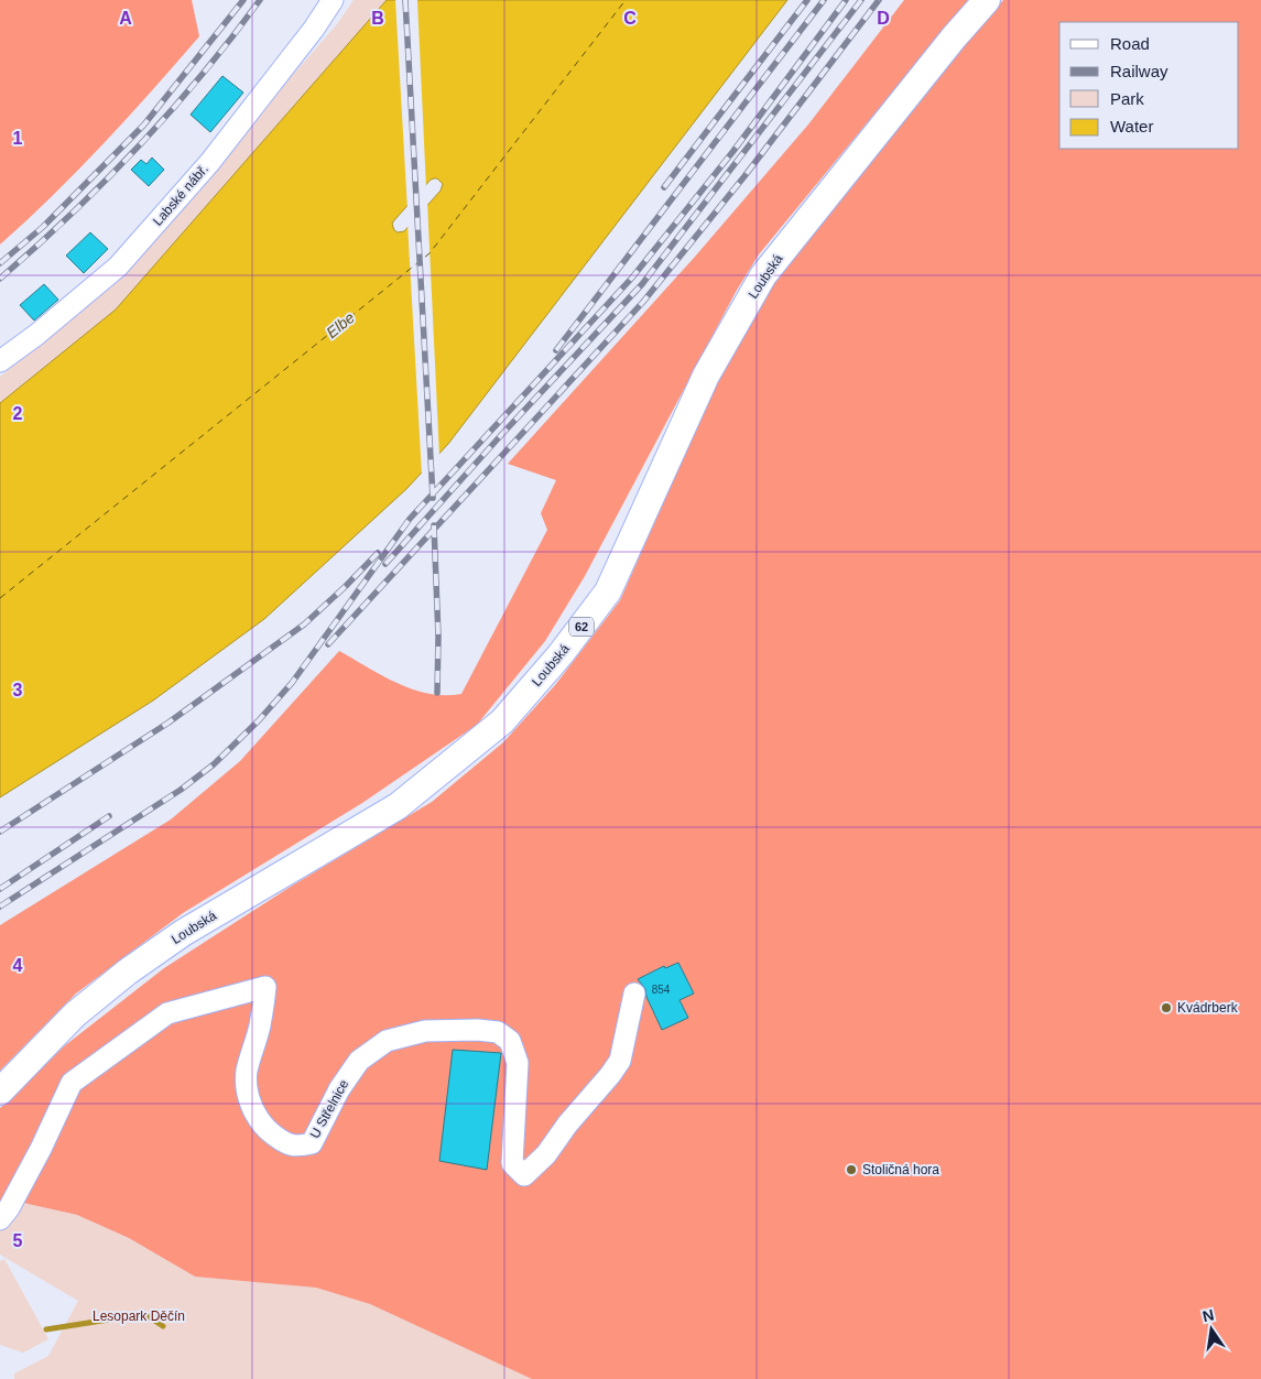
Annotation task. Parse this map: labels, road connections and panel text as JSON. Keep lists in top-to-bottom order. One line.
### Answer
{"streets":{"main road":["Loubská","62"],"street":["Labské nábř.","U Střelnice"]},"water":["Elbe"],"parks":["Lesopark Děčín"],"places":["Kvádrberk","Stoličná hora"],"house_numbers":["854"],"legend":["Road","Railway","Park","Water"],"north":"top","grid":{"columns":["A","B","C","D"],"rows":["1","2","3","4","5"]}}
